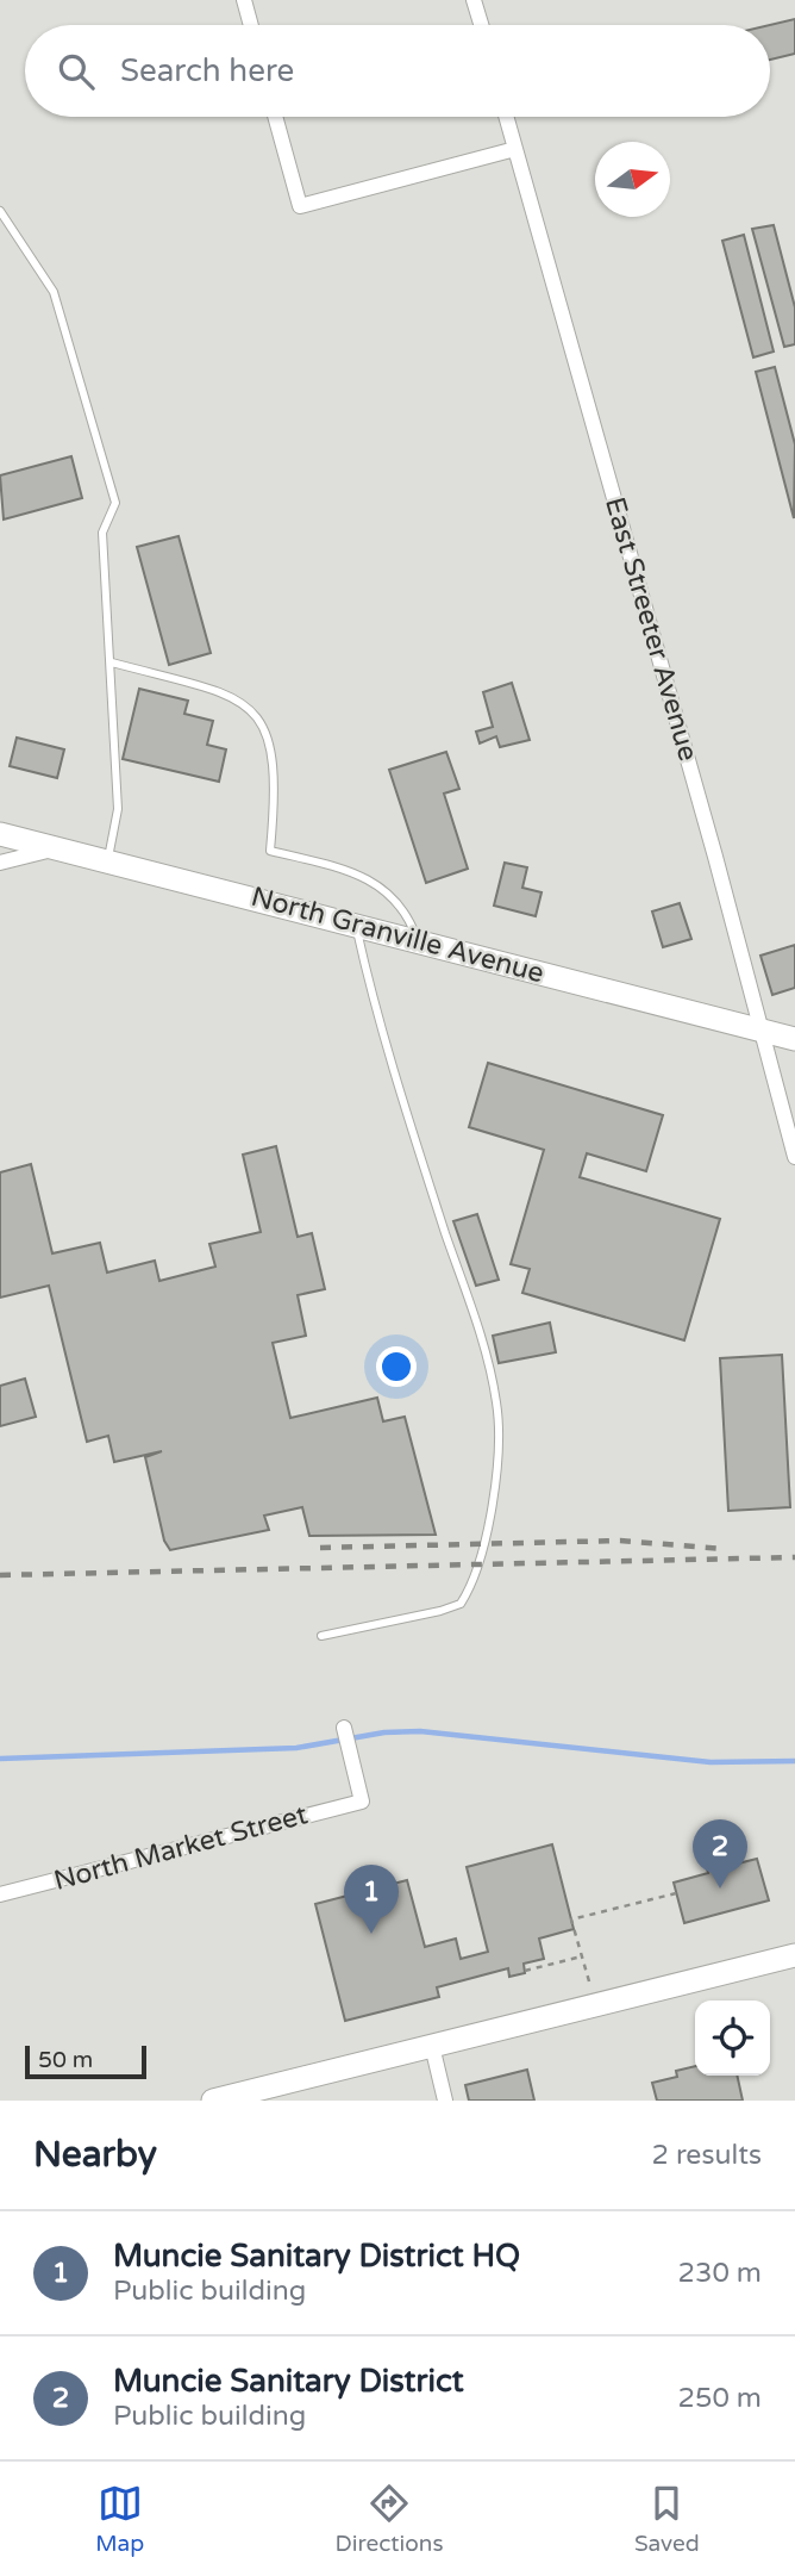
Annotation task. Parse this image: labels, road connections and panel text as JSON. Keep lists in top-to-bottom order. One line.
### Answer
{"streets":{"main road":["North Granville Avenue"],"street":["East Streeter Avenue","North Market Street"]},"crossings":[["East Streeter Avenue","North Granville Avenue"]],"scale_bar":"50 m","north":"right","page":{"search":"Search here","pins":["2","1"],"scale":"50 m","heading":["Nearby","2 results"],"list":[{"mark":"1","name":"Muncie Sanitary District HQ","note":"Public building","value":"230 m"},{"mark":"2","name":"Muncie Sanitary District","note":"Public building","value":"250 m"}],"nav":["Map","Directions","Saved"]}}
